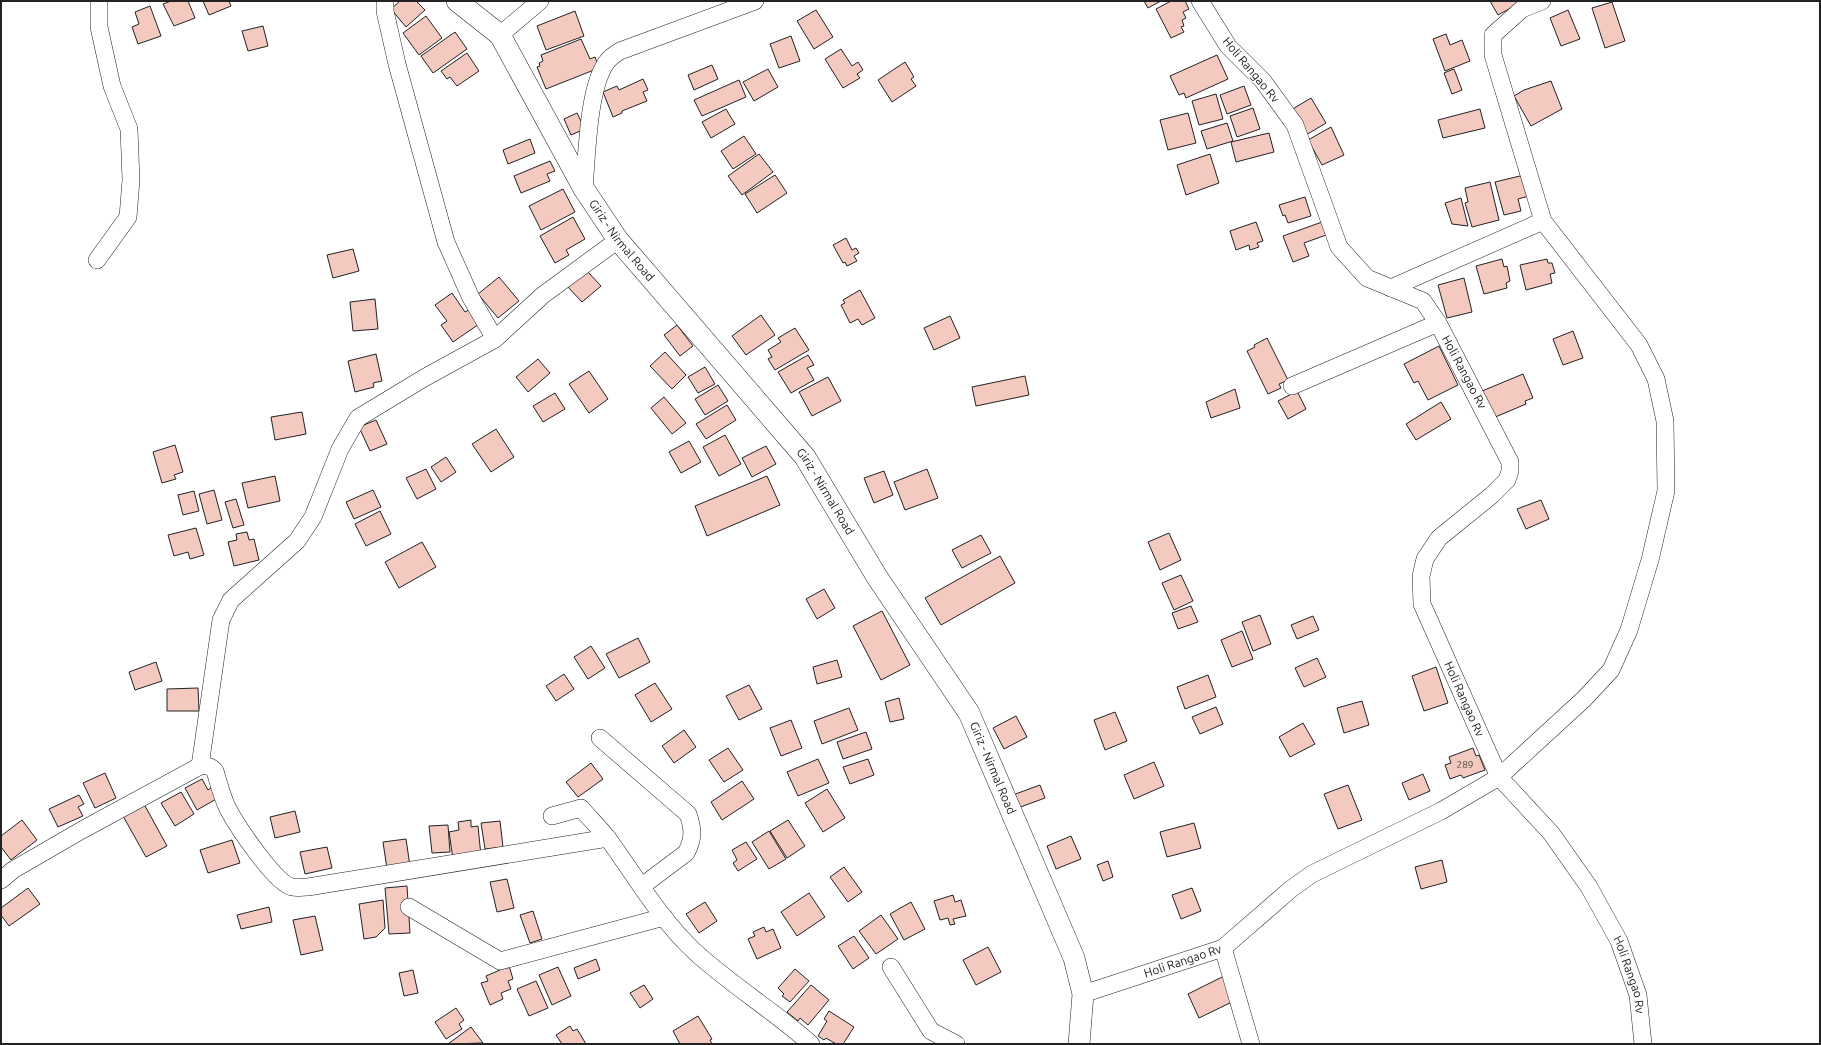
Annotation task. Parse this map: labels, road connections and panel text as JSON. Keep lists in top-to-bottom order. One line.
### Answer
{"streets":{"main road":["Giriz - Nirmal Road"],"street":["Holi Rangao Rv"]},"crossings":[["Holi Rangao Rv","Giriz - Nirmal Road"]],"house_numbers":["289"]}
